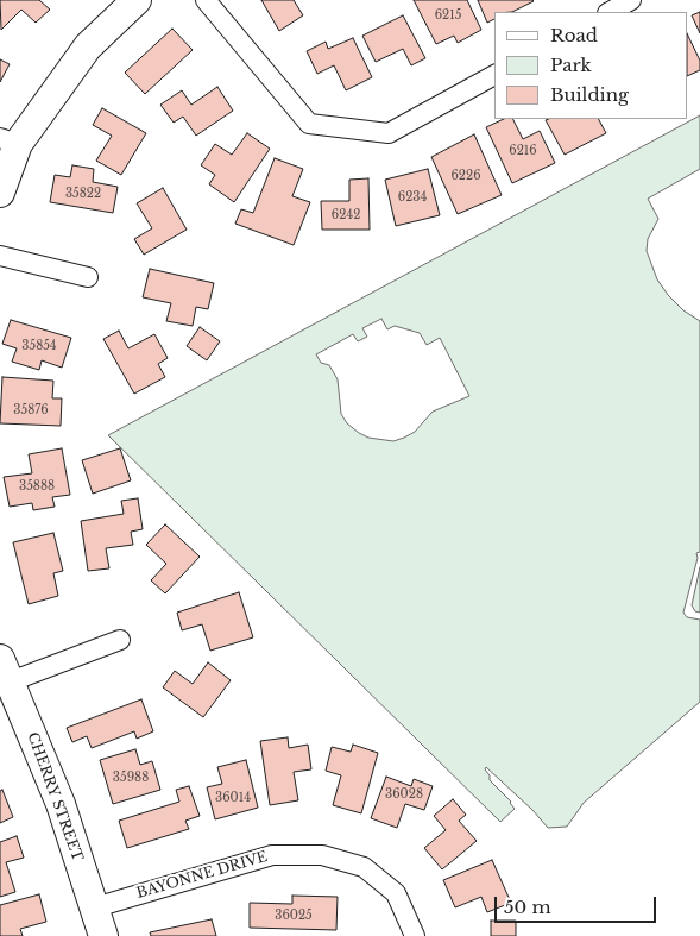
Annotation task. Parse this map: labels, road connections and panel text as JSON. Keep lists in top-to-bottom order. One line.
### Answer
{"streets":{"street":["CHERRY STREET","BAYONNE DRIVE"]},"crossings":[["CHERRY STREET","BAYONNE DRIVE"]],"house_numbers":["6215","6216","6226","35822","6234","6242","35854","35876","35888","35988","36028","36014","36025"],"legend":["Road","Park","Building"],"scale_bar":"50 m"}
